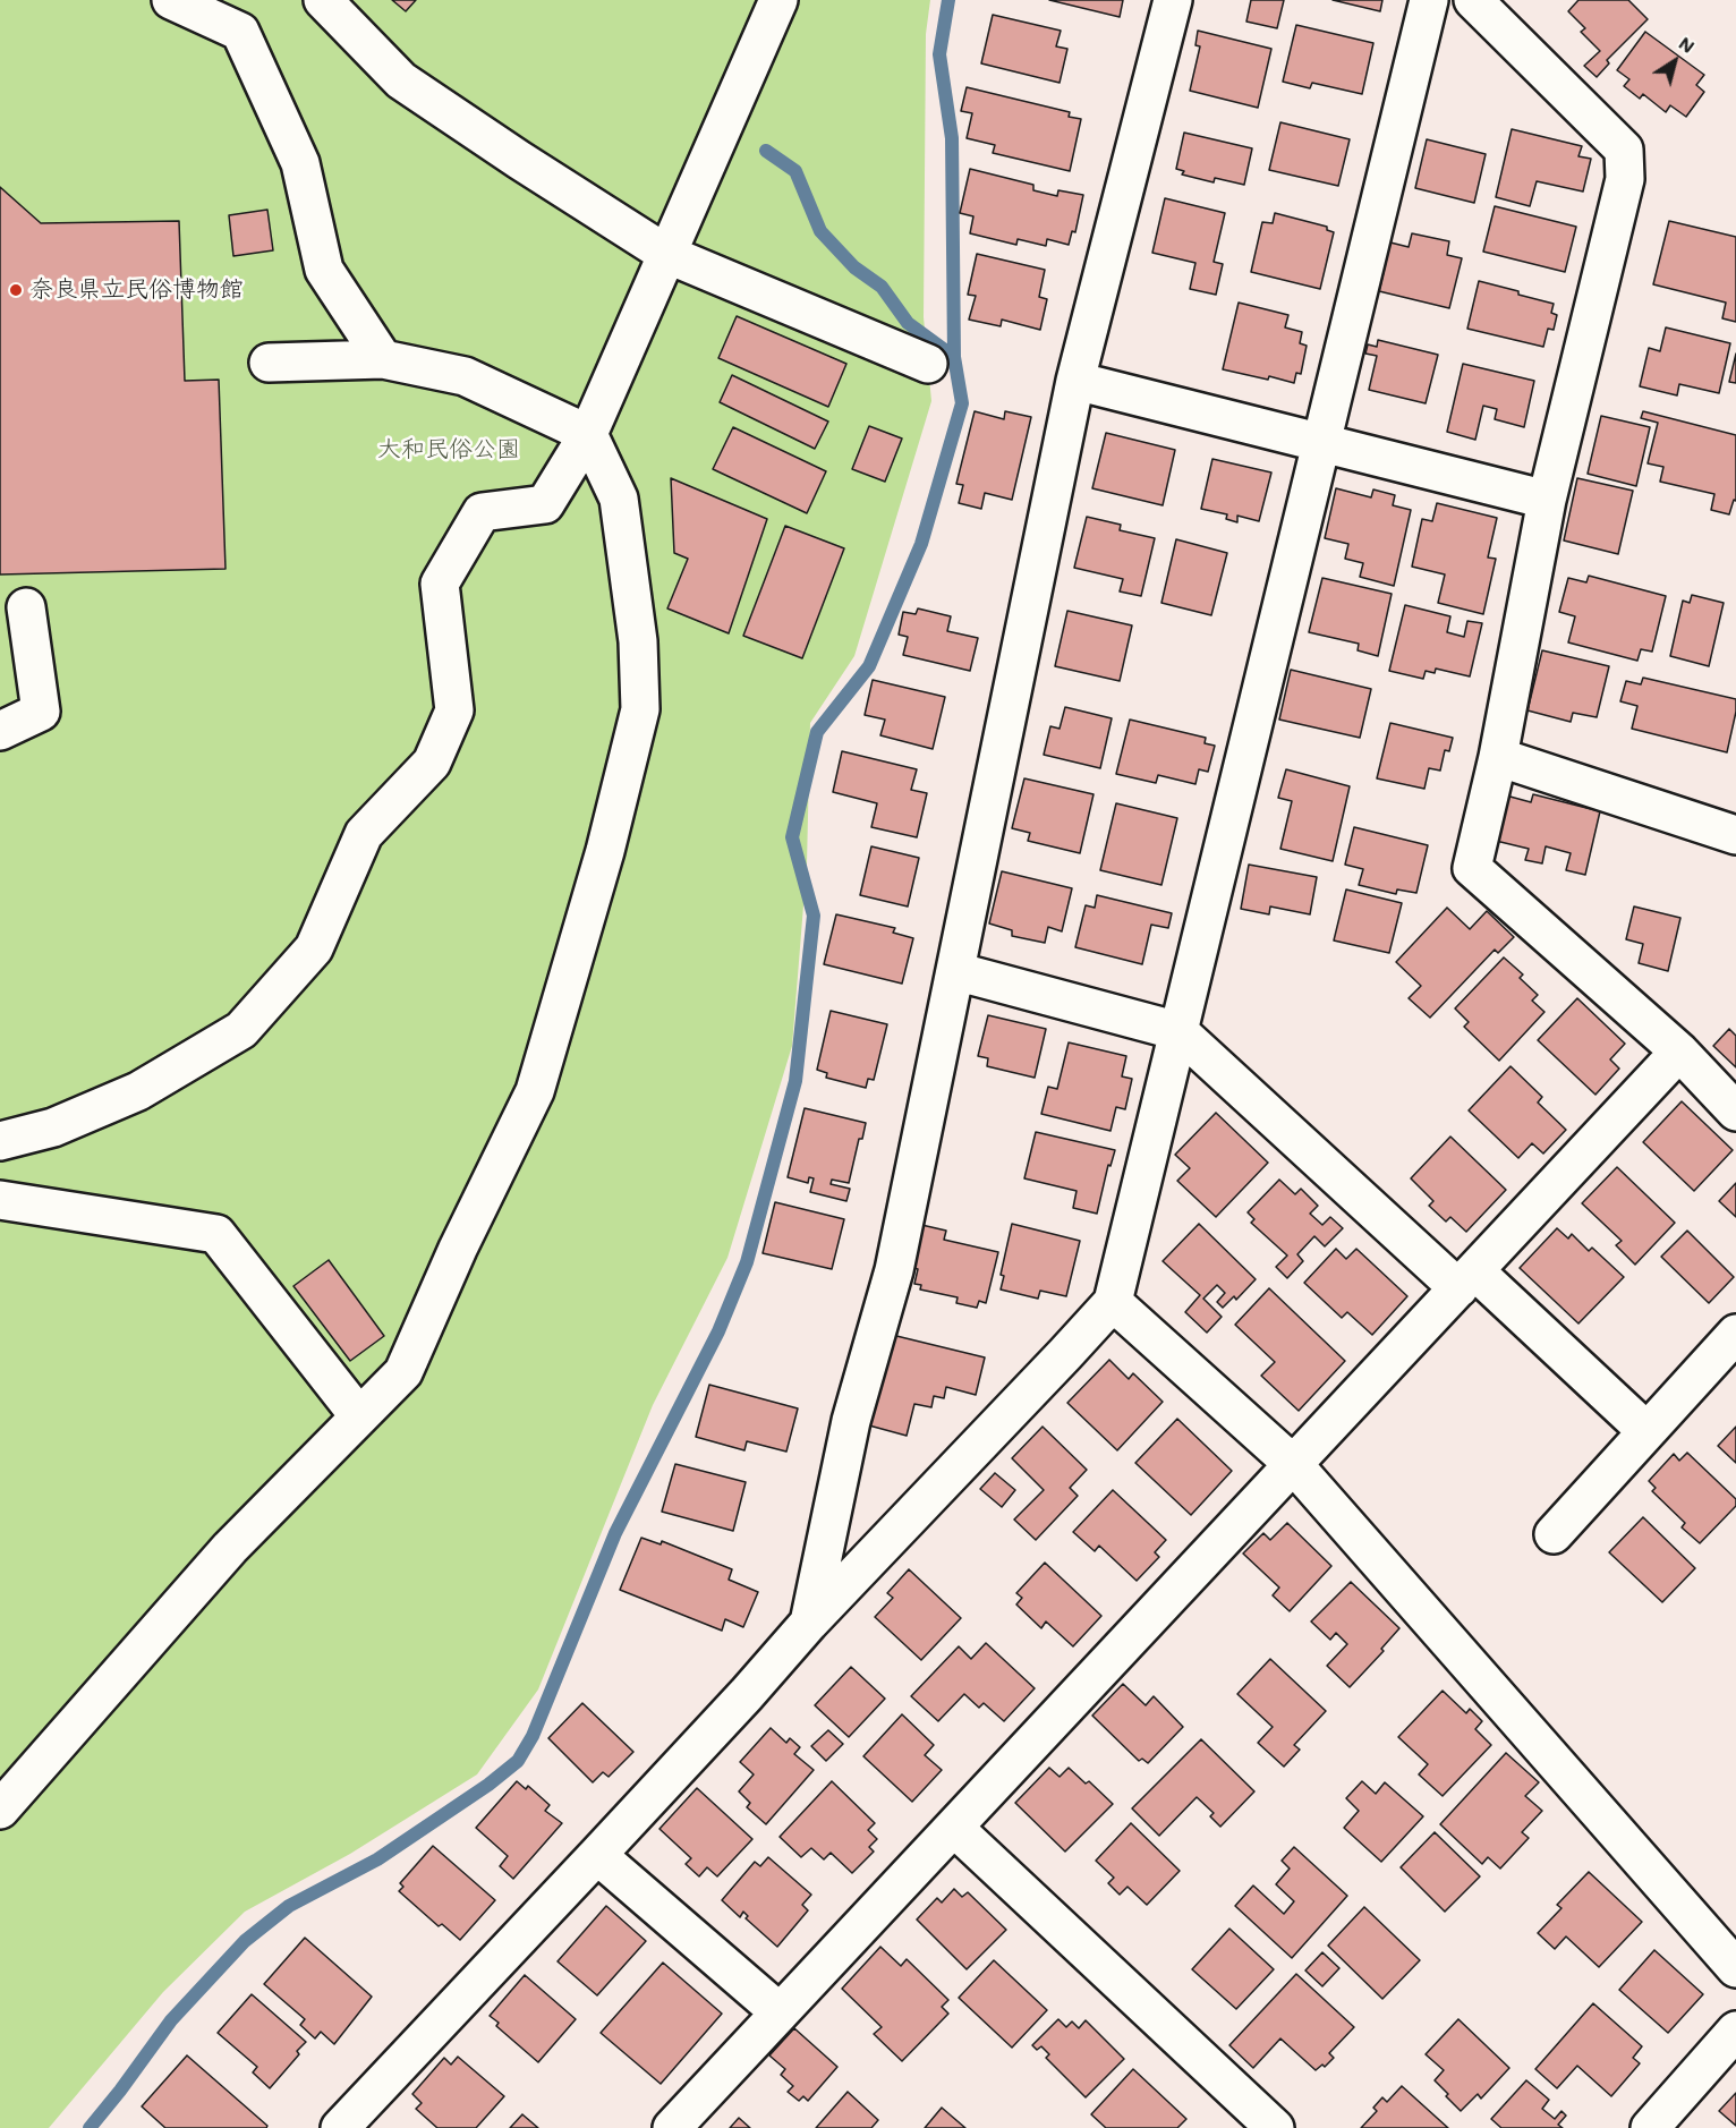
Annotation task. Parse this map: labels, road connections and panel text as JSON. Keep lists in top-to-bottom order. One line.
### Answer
{"parks":["大和民俗公園"],"places":["奈良県立民俗博物館"],"north":"top right"}
